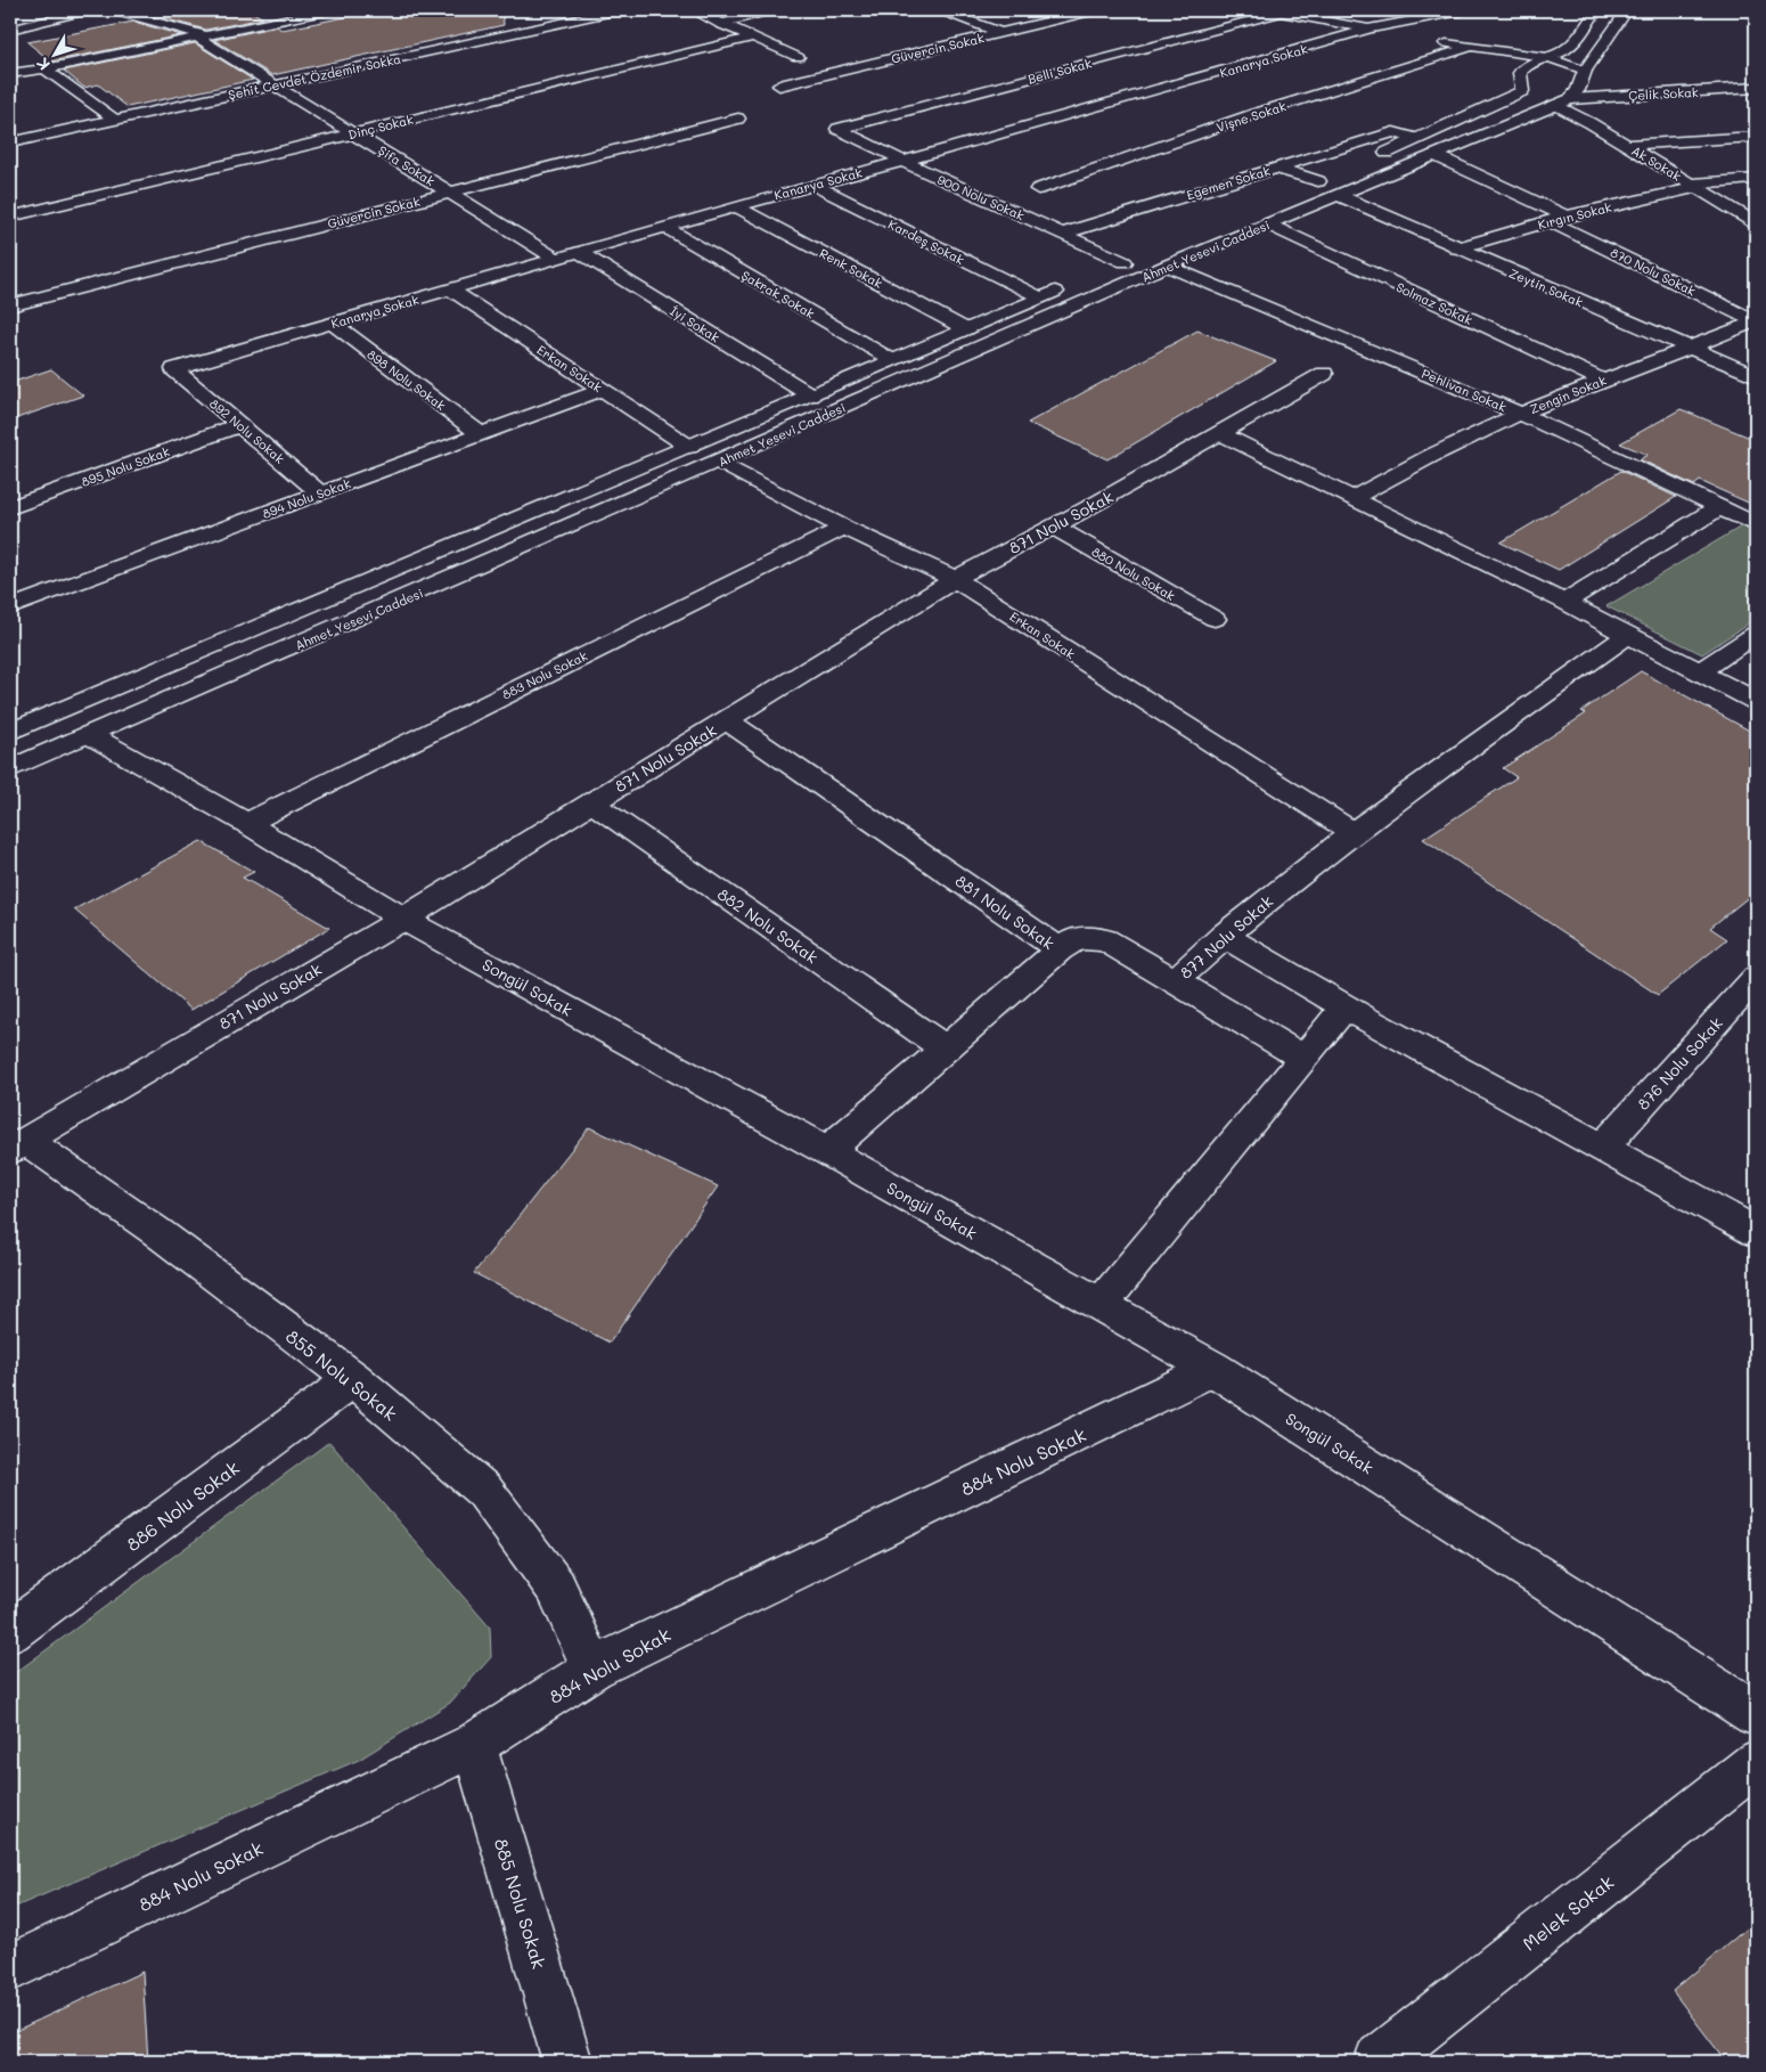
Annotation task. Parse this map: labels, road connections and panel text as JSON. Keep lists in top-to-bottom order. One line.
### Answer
{"streets":{"street":["Güvercin Sokak","Kanarya Sokak","Belli Sokak","Şehit Cevdet Özdemir Sokka","Çelik Sokak","Vişne Sokak","Dinç Sokak","Ak Sokak","Şifa Sokak","Egemen Sokak","900 Nolu Sokak","Kırgın Sokak","Kardeş Sokak","Ahmet Yesevi Caddesi","Renk Sokak","870 Nolu Sokak","Zeytin Sokak","Şakrak Sokak","Solmaz Sokak","İyi Sokak","Erkan Sokak","898 Nolu Sokak","Pehlivan Sokak","Zengin Sokak","892 Nolu Sokak","895 Nolu Sokak","894 Nolu Sokak","871 Nolu Sokak","880 Nolu Sokak","883 Nolu Sokak","881 Nolu Sokak","882 Nolu Sokak","877 Nolu Sokak","Songül Sokak","876 Nolu Sokak","855 Nolu Sokak","884 Nolu Sokak","886 Nolu Sokak","885 Nolu Sokak","Melek Sokak"]},"crossings":[["Güvercin Sokak","Şifa Sokak"],["Kanarya Sokak","Şifa Sokak"],["Kanarya Sokak","900 Nolu Sokak"],["Kanarya Sokak","Kardeş Sokak"],["Kanarya Sokak","Renk Sokak"],["Kanarya Sokak","Şakrak Sokak"],["Kanarya Sokak","İyi Sokak"],["Kanarya Sokak","Erkan Sokak"],["Kanarya Sokak","898 Nolu Sokak"],["Kanarya Sokak","892 Nolu Sokak"],["Belli Sokak","900 Nolu Sokak"],["Şehit Cevdet Özdemir Sokka","Şifa Sokak"],["Çelik Sokak","Ak Sokak"],["Çelik Sokak","Ahmet Yesevi Caddesi"],["Vişne Sokak","Ak Sokak"],["Dinç Sokak","Şifa Sokak"],["Ak Sokak","Kırgın Sokak"],["Ak Sokak","Ahmet Yesevi Caddesi"],["Egemen Sokak","900 Nolu Sokak"],["900 Nolu Sokak","Ahmet Yesevi Caddesi"],["Kırgın Sokak","870 Nolu Sokak"],["Kırgın Sokak","Zeytin Sokak"],["Kardeş Sokak","Ahmet Yesevi Caddesi"],["Ahmet Yesevi Caddesi","Renk Sokak"],["Ahmet Yesevi Caddesi","870 Nolu Sokak"],["Ahmet Yesevi Caddesi","Zeytin Sokak"],["Ahmet Yesevi Caddesi","Şakrak Sokak"],["Ahmet Yesevi Caddesi","Solmaz Sokak"],["Ahmet Yesevi Caddesi","İyi Sokak"],["Ahmet Yesevi Caddesi","Erkan Sokak"],["Ahmet Yesevi Caddesi","Pehlivan Sokak"],["Ahmet Yesevi Caddesi","Songül Sokak"],["870 Nolu Sokak","Zengin Sokak"],["Zeytin Sokak","Zengin Sokak"],["Solmaz Sokak","Zengin Sokak"],["Erkan Sokak","894 Nolu Sokak"],["Erkan Sokak","871 Nolu Sokak"],["Erkan Sokak","883 Nolu Sokak"],["Erkan Sokak","877 Nolu Sokak"],["898 Nolu Sokak","894 Nolu Sokak"],["Pehlivan Sokak","Zengin Sokak"],["892 Nolu Sokak","895 Nolu Sokak"],["892 Nolu Sokak","894 Nolu Sokak"],["871 Nolu Sokak","880 Nolu Sokak"],["871 Nolu Sokak","881 Nolu Sokak"],["871 Nolu Sokak","882 Nolu Sokak"],["871 Nolu Sokak","Songül Sokak"],["871 Nolu Sokak","855 Nolu Sokak"],["883 Nolu Sokak","Songül Sokak"],["881 Nolu Sokak","882 Nolu Sokak"],["881 Nolu Sokak","Songül Sokak"],["Songül Sokak","884 Nolu Sokak"],["855 Nolu Sokak","884 Nolu Sokak"],["855 Nolu Sokak","886 Nolu Sokak"],["884 Nolu Sokak","885 Nolu Sokak"]],"north":"bottom left"}
